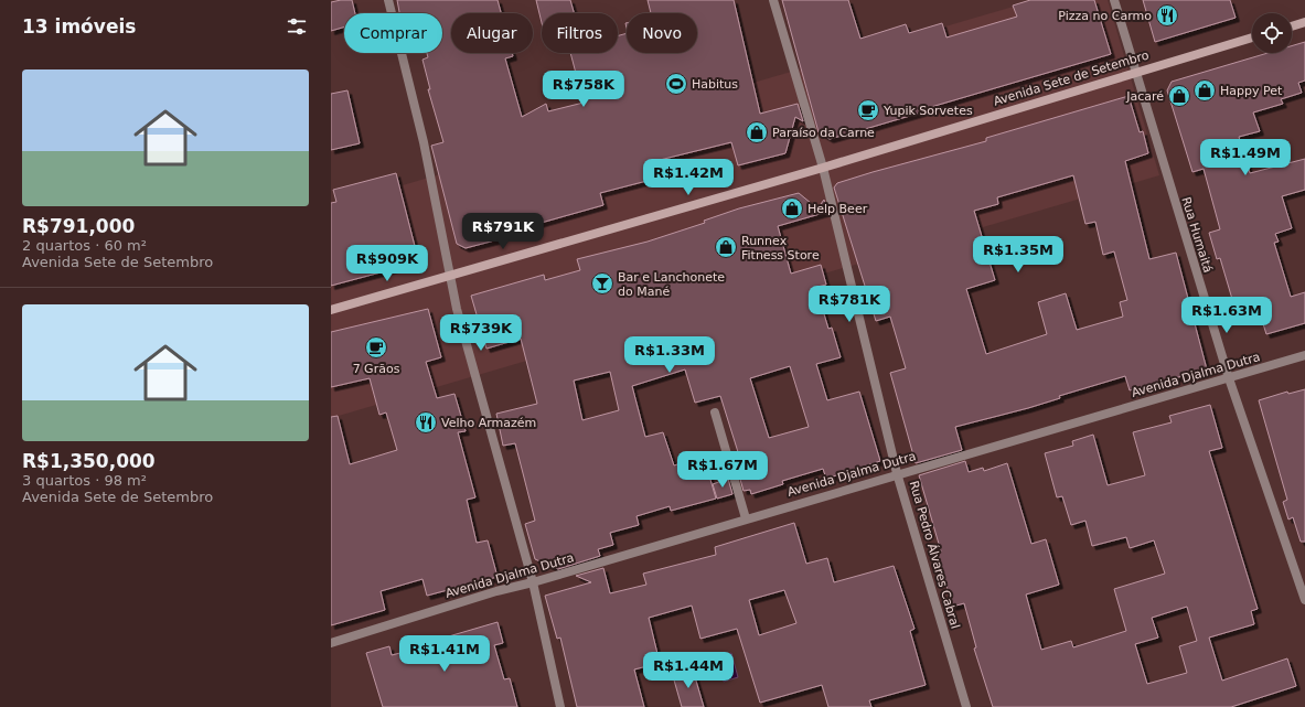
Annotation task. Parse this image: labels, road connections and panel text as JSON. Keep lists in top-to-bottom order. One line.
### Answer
{"streets":{"street":["Avenida Sete de Setembro","Rua Humaitá","Avenida Djalma Dutra","Rua Pedro Álvares Cabral"]},"crossings":[["Avenida Sete de Setembro","Rua Humaitá"],["Avenida Sete de Setembro","Rua Pedro Álvares Cabral"],["Rua Humaitá","Avenida Djalma Dutra"],["Avenida Djalma Dutra","Rua Pedro Álvares Cabral"]],"places":{"restaurant":["Pizza no Carmo","Velho Armazém"],"sports":["Habitus"],"shop":["Happy Pet","Jacaré","Paraíso da Carne","Help Beer","Runnex Fitness Store"],"cafe":["Yupik Sorvetes","7 Grãos"],"bar":["Bar e Lanchonete do Mané"]},"page":{"heading":"13 imóveis","chip":["Comprar","Alugar","Filtros","Novo"],"list":[{"name":"R$791,000","note":"2 quartos · 60 m² · Avenida Sete de Setembro"},{"name":"R$1,350,000","note":"3 quartos · 98 m² · Avenida Sete de Setembro"}],"price":["R$758K","R$1.49M","R$1.42M","R$791K","R$1.35M","R$909K","R$781K","R$1.63M","R$739K","R$1.33M","R$1.67M","R$1.41M","R$1.44M"]}}
